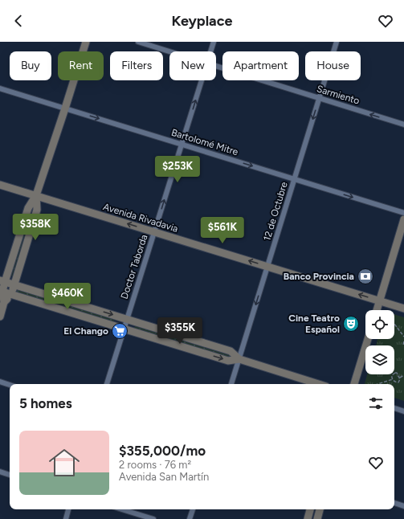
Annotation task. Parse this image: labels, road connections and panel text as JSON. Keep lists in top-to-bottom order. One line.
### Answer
{"streets":{"main road":["Avenida Rivadavia"],"street":["Sarmiento","Bartolomé Mitre","12 de Octubre","Doctor Taborda"]},"crossings":[["Sarmiento","12 de Octubre"],["Bartolomé Mitre","12 de Octubre"],["Bartolomé Mitre","Doctor Taborda"],["12 de Octubre","Avenida Rivadavia"],["Avenida Rivadavia","Doctor Taborda"]],"one_way":["Sarmiento","Bartolomé Mitre","12 de Octubre","Avenida Rivadavia","Doctor Taborda"],"places":{"bank":["Banco Provincia"],"theatre":["Cine Teatro Español"],"supermarket":["El Chango"]},"page":{"header":"Keyplace","chip":["Buy","Rent","Filters","New","Apartment","House"],"price":["$253K","$358K","$561K","$460K","$355K"],"heading":"5 homes","list":[{"name":"$355,000/mo","note":"2 rooms · 76 m² · Avenida San Martín"}]}}
